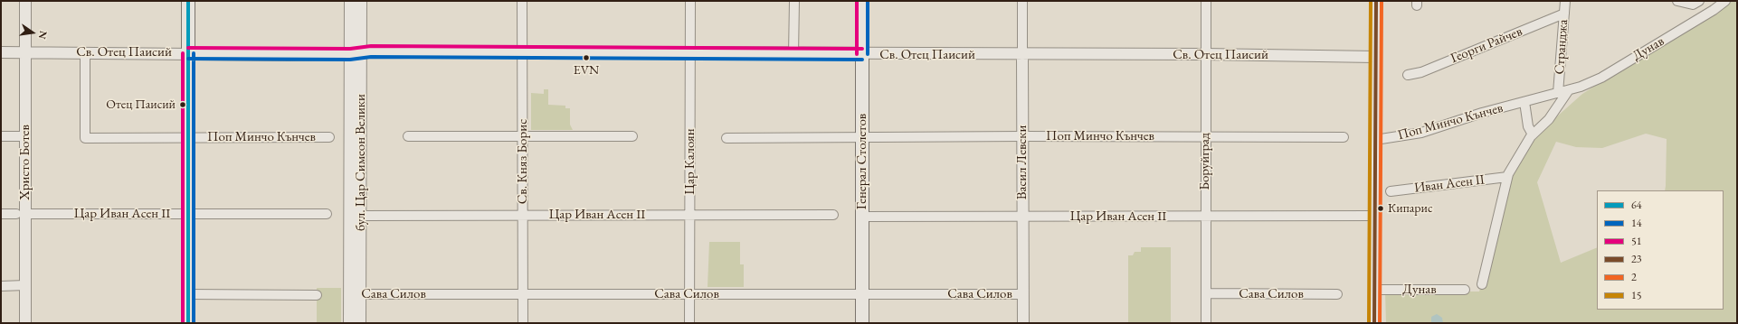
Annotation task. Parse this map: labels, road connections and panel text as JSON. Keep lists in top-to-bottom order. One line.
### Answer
{"streets":{"main road":["Генерал Столетов"],"street":["Георги Райчев","Странджа","Дунав","Св. Отец Паисий","Поп Минчо Кънчев","Св. Княз Борис","Цар Калоян","Боруйград","Христо Ботев","бул. Цар Симеон Велики","Васил Левски","Иван Асен ІІ","Цар Иван Асен II","Сава Силов"]},"crossings":[["Георги Райчев","Странджа"],["Странджа","Дунав"],["Дунав","Поп Минчо Кънчев"],["Св. Отец Паисий","Поп Минчо Кънчев"],["Св. Отец Паисий","Св. Княз Борис"],["Св. Отец Паисий","Цар Калоян"],["Св. Отец Паисий","Генерал Столетов"],["Св. Отец Паисий","Боруйград"],["Св. Отец Паисий","Христо Ботев"],["Св. Отец Паисий","бул. Цар Симеон Велики"],["Св. Отец Паисий","Васил Левски"],["Поп Минчо Кънчев","Генерал Столетов"],["Поп Минчо Кънчев","Боруйград"],["Поп Минчо Кънчев","Васил Левски"],["Св. Княз Борис","Цар Иван Асен II"],["Св. Княз Борис","Сава Силов"],["Цар Калоян","Цар Иван Асен II"],["Цар Калоян","Сава Силов"],["Генерал Столетов","Цар Иван Асен II"],["Генерал Столетов","Сава Силов"],["Боруйград","Цар Иван Асен II"],["Боруйград","Сава Силов"],["Христо Ботев","Цар Иван Асен II"],["бул. Цар Симеон Велики","Цар Иван Асен II"],["бул. Цар Симеон Велики","Сава Силов"],["Васил Левски","Цар Иван Асен II"],["Васил Левски","Сава Силов"]],"places":["EVN","Отец Паисий","Кипарис"],"lines":["transit line 64","transit line 14","transit line 51","transit line 23","transit line 2","transit line 15"],"legend":["64","14","51","23","2","15"],"north":"right"}
